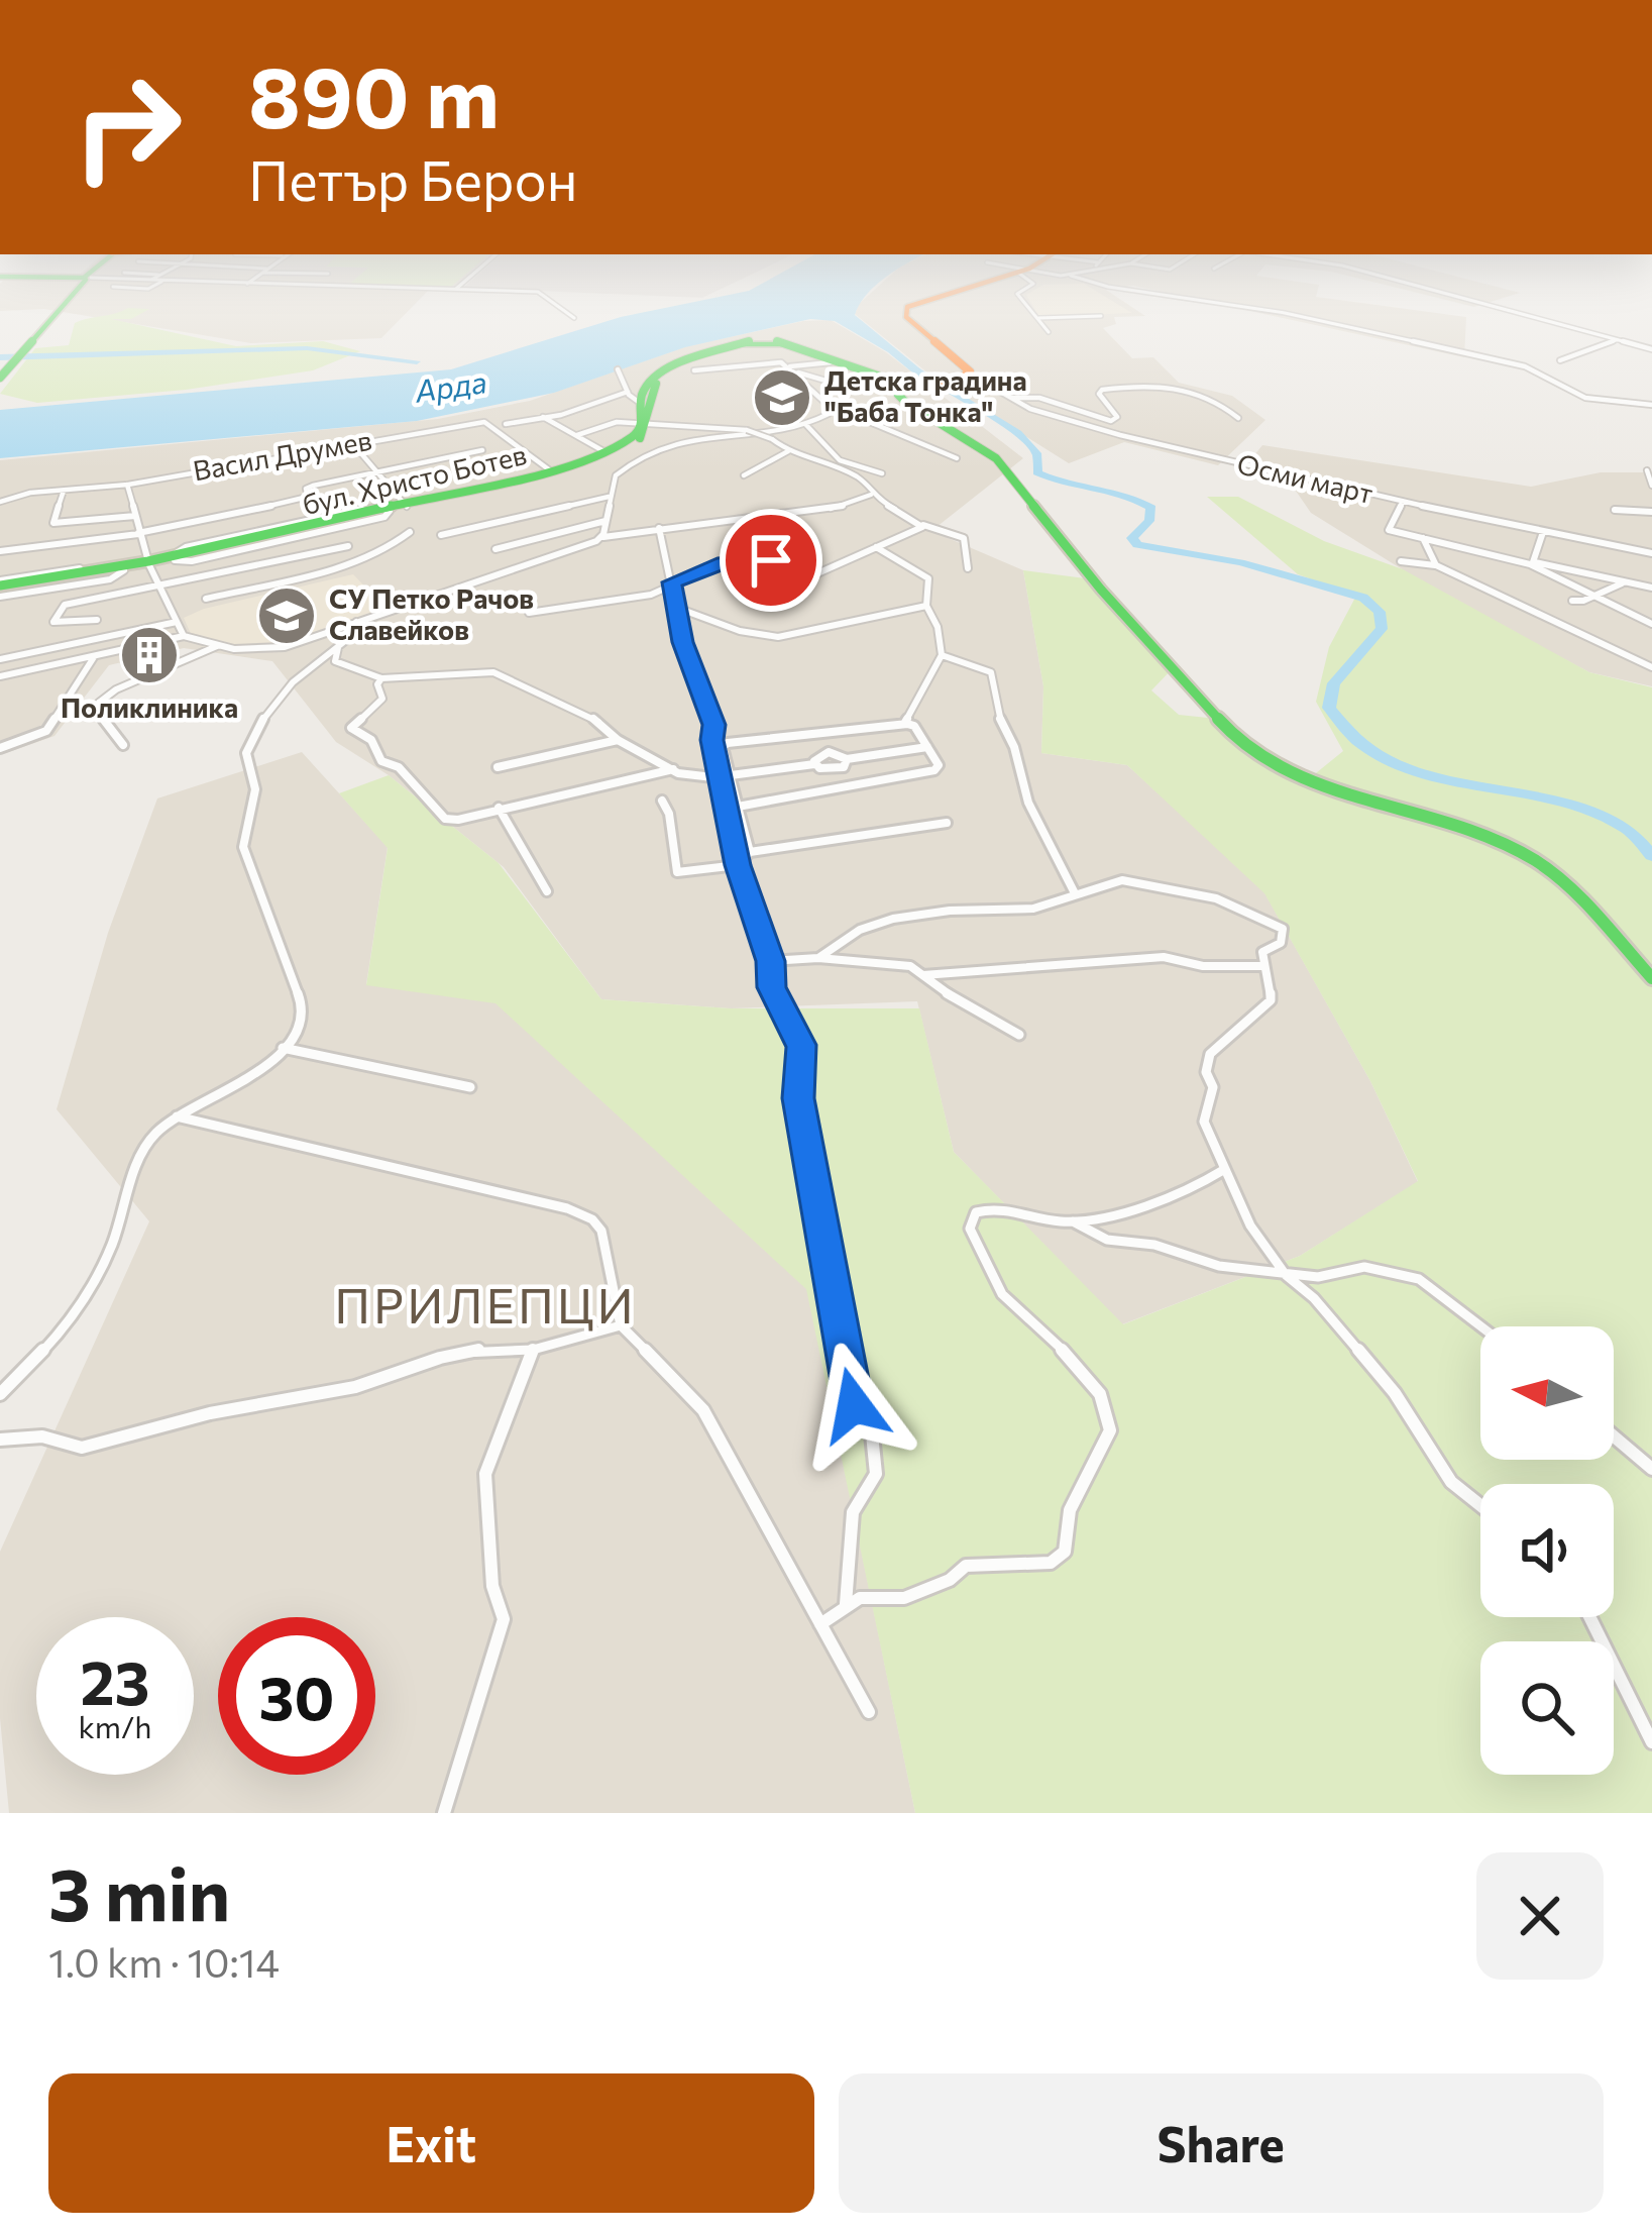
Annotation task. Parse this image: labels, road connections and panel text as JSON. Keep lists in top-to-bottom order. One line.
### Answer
{"streets":{"main road":["бул. Христо Ботев"],"street":["Васил Друмев","Осми март"]},"crossings":[["Васил Друмев","бул. Христо Ботев"]],"districts":["ПРИЛЕПЦИ"],"water":["Арда"],"places":{"school or university":["Детска градина \"Баба Тонка\"","СУ Петко Рачов Славейков"],"building":["Поликлиника"]},"north":"left","page":{"turn":["890 m","Петър Берон"],"speed":"23 km/h","limit":"30","heading":["3 min","1.0 km · 10:14"],"buttons":["Exit","Share"]}}
